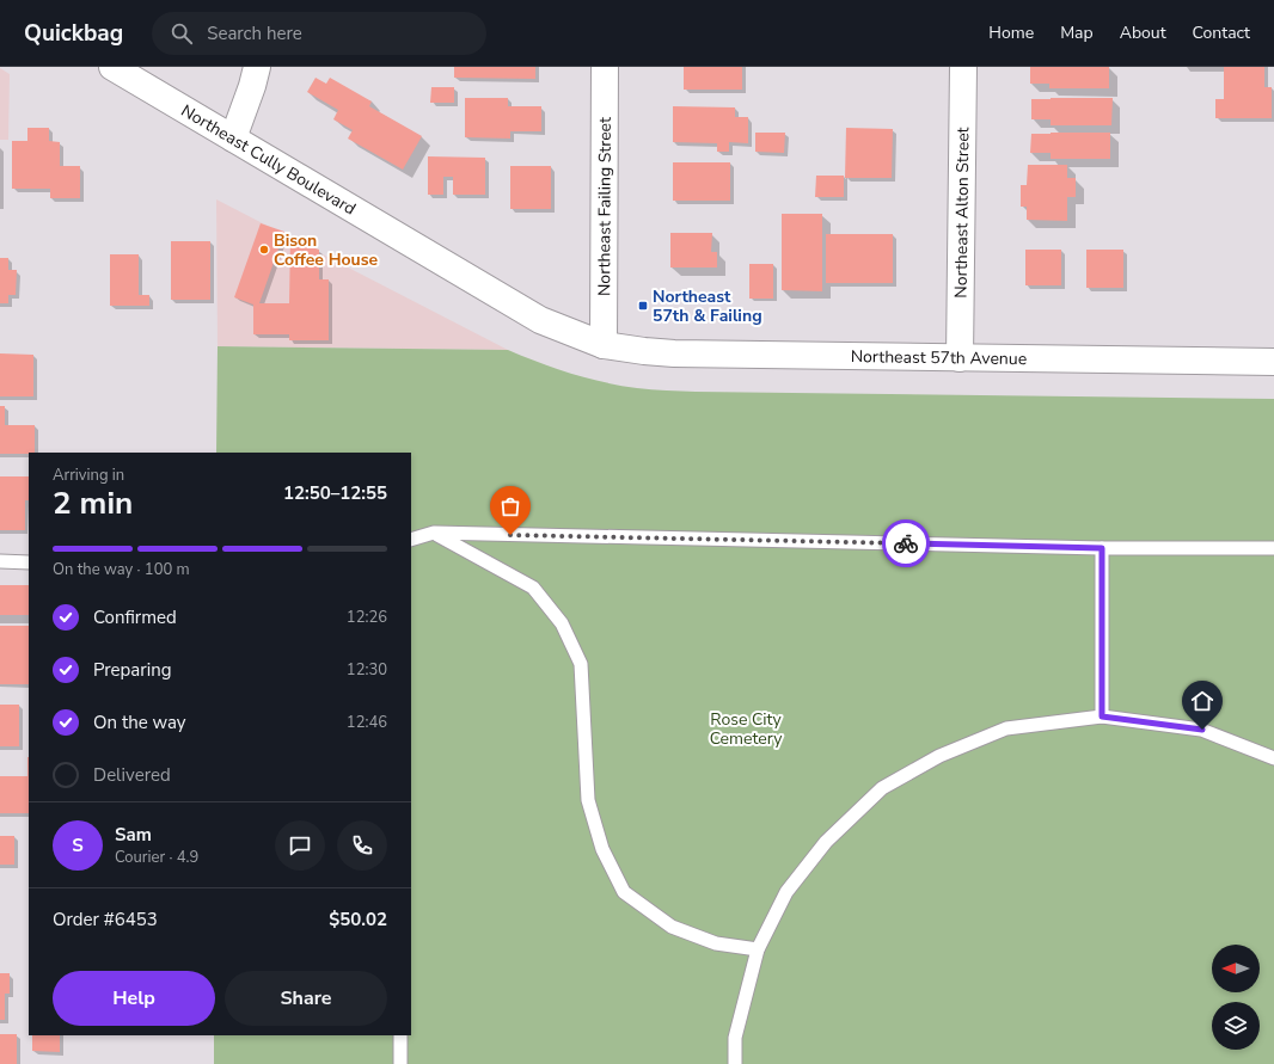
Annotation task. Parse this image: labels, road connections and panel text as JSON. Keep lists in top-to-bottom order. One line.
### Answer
{"streets":{"main road":["Northeast Cully Boulevard","Northeast Failing Street","Northeast Alton Street","Northeast 57th Avenue"]},"crossings":[["Northeast Cully Boulevard","Northeast Failing Street"],["Northeast Cully Boulevard","Northeast 57th Avenue"],["Northeast Failing Street","Northeast 57th Avenue"],["Northeast Alton Street","Northeast 57th Avenue"]],"parks":["Rose City Cemetery"],"places":{"other":["Bison Coffee House"],"transit":["Northeast 57th & Failing"]},"north":"left","page":{"header":"Quickbag","search":"Search here","nav":["Home","Map","About","Contact"],"heading":["2 min","Arriving in","12:50–12:55"],"panel":["Sam","Courier · 4.9","Order #6453","$50.02"],"bar":"On the way · 100 m","list":[["Confirmed","12:26"],["Preparing","12:30"],["On the way","12:46"],"Delivered"],"round":"S","buttons":["Help","Share"]}}
